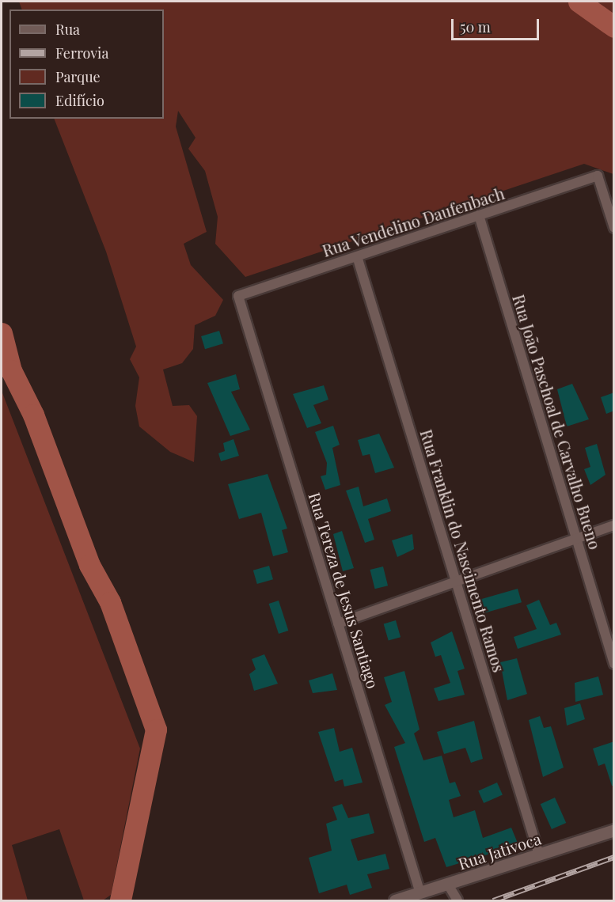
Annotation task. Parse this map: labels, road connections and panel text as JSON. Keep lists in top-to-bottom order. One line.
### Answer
{"streets":{"street":["Rua Vendelino Daufenbach","Rua João Paschoal de Carvalho Bueno","Rua Franklin do Nascimento Ramos","Rua Tereza de Jesus Santiago","Rua Jativoca"]},"crossings":[["Rua Vendelino Daufenbach","Rua João Paschoal de Carvalho Bueno"],["Rua Vendelino Daufenbach","Rua Franklin do Nascimento Ramos"],["Rua Vendelino Daufenbach","Rua Tereza de Jesus Santiago"],["Rua Franklin do Nascimento Ramos","Rua Jativoca"],["Rua Tereza de Jesus Santiago","Rua Jativoca"]],"legend":["Rua","Ferrovia","Parque","Edifício"],"scale_bar":"50 m"}
